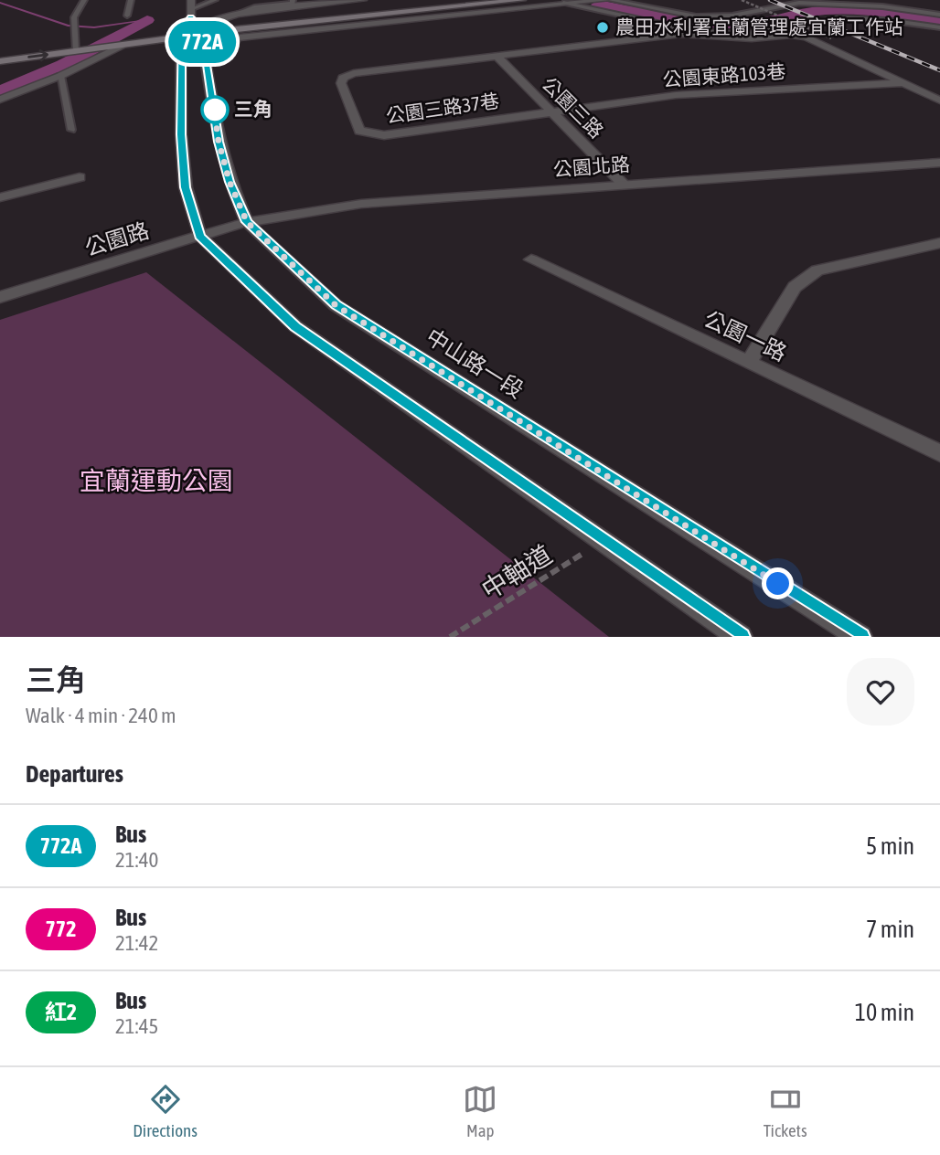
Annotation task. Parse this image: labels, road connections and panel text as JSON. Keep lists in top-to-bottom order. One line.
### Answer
{"streets":{"street":["公園東路103巷","公園三路","公園三路37巷","公園北路","公園路","公園一路","中山路一段"],"path":["中軸道"]},"crossings":[["公園東路103巷","公園三路"],["公園東路103巷","公園三路37巷"],["公園三路","公園三路37巷"],["公園三路","公園北路"],["公園北路","公園路"],["公園北路","中山路一段"],["公園路","中山路一段"]],"parks":["宜蘭運動公園"],"places":["農田水利署宜蘭管理處宜蘭工作站","三角"],"lines":["bus line 772A"],"page":{"on_map":"772A","heading":[["三角","Walk · 4 min · 240 m"],"Departures"],"list":[{"mark":"772A","name":"Bus","note":"21:40","value":"5 min"},{"mark":"772","name":"Bus","note":"21:42","value":"7 min"},{"mark":"紅2","name":"Bus","note":"21:45","value":"10 min"}],"tabs":["Directions","Map","Tickets"]}}
